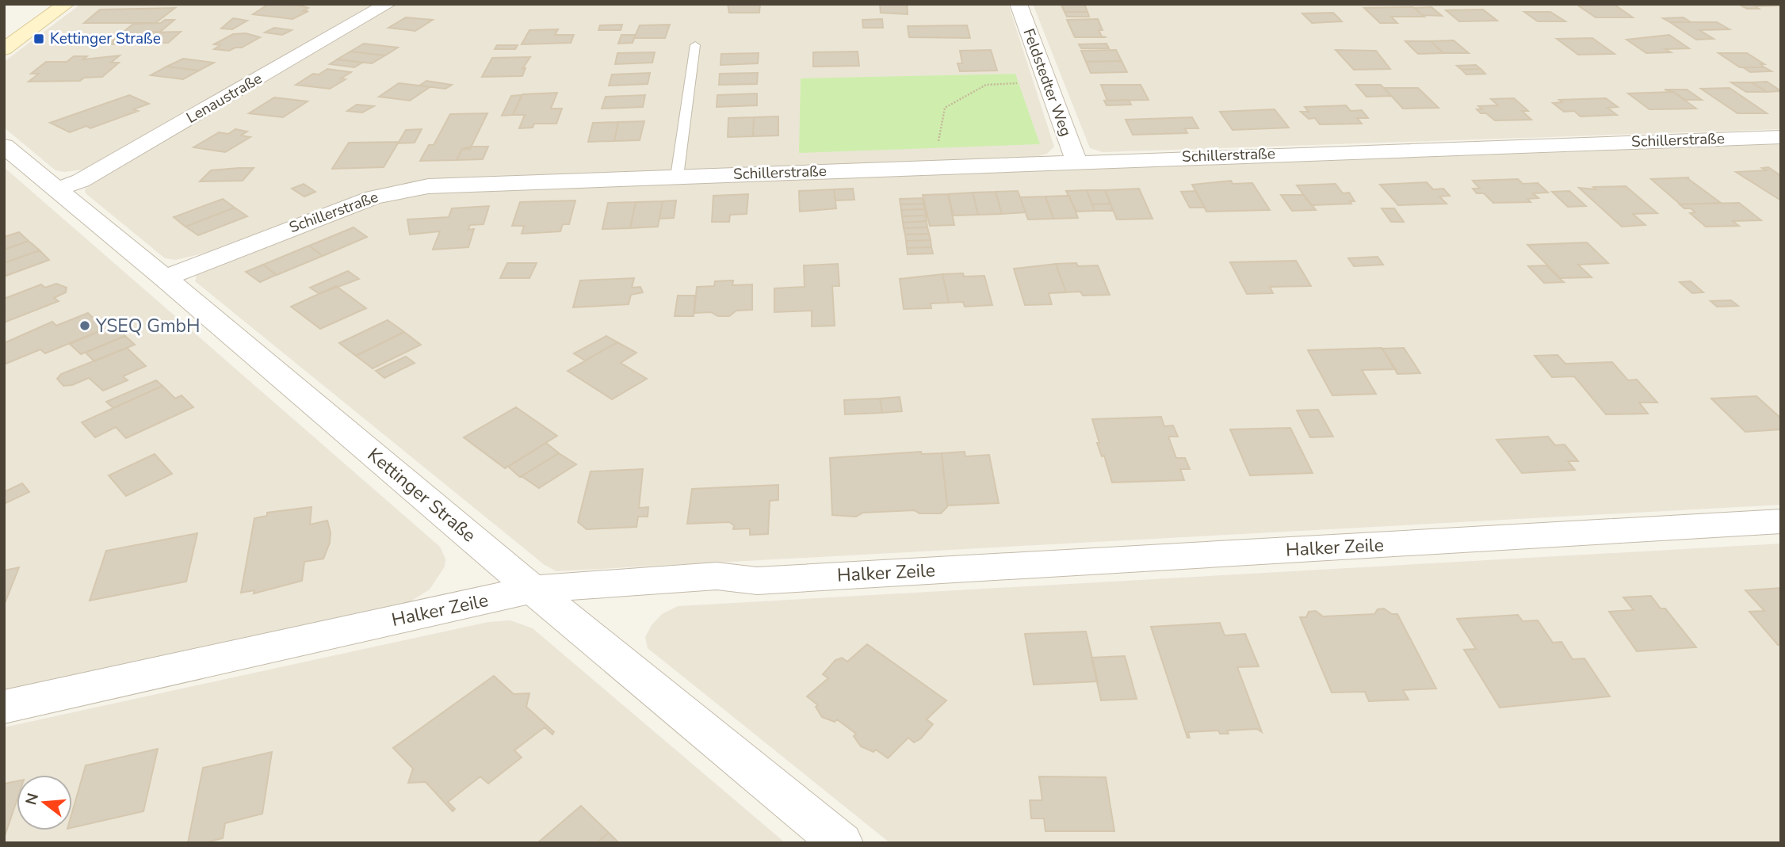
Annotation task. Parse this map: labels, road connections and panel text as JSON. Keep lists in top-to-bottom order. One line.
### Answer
{"streets":{"street":["Feldstedter Weg","Lenaustraße","Schillerstraße","Kettinger Straße","Halker Zeile"]},"crossings":[["Feldstedter Weg","Schillerstraße"],["Lenaustraße","Kettinger Straße"],["Schillerstraße","Kettinger Straße"],["Kettinger Straße","Halker Zeile"]],"places":{"transit":["Kettinger Straße"],"other":["YSEQ GmbH"]},"north":"left"}
